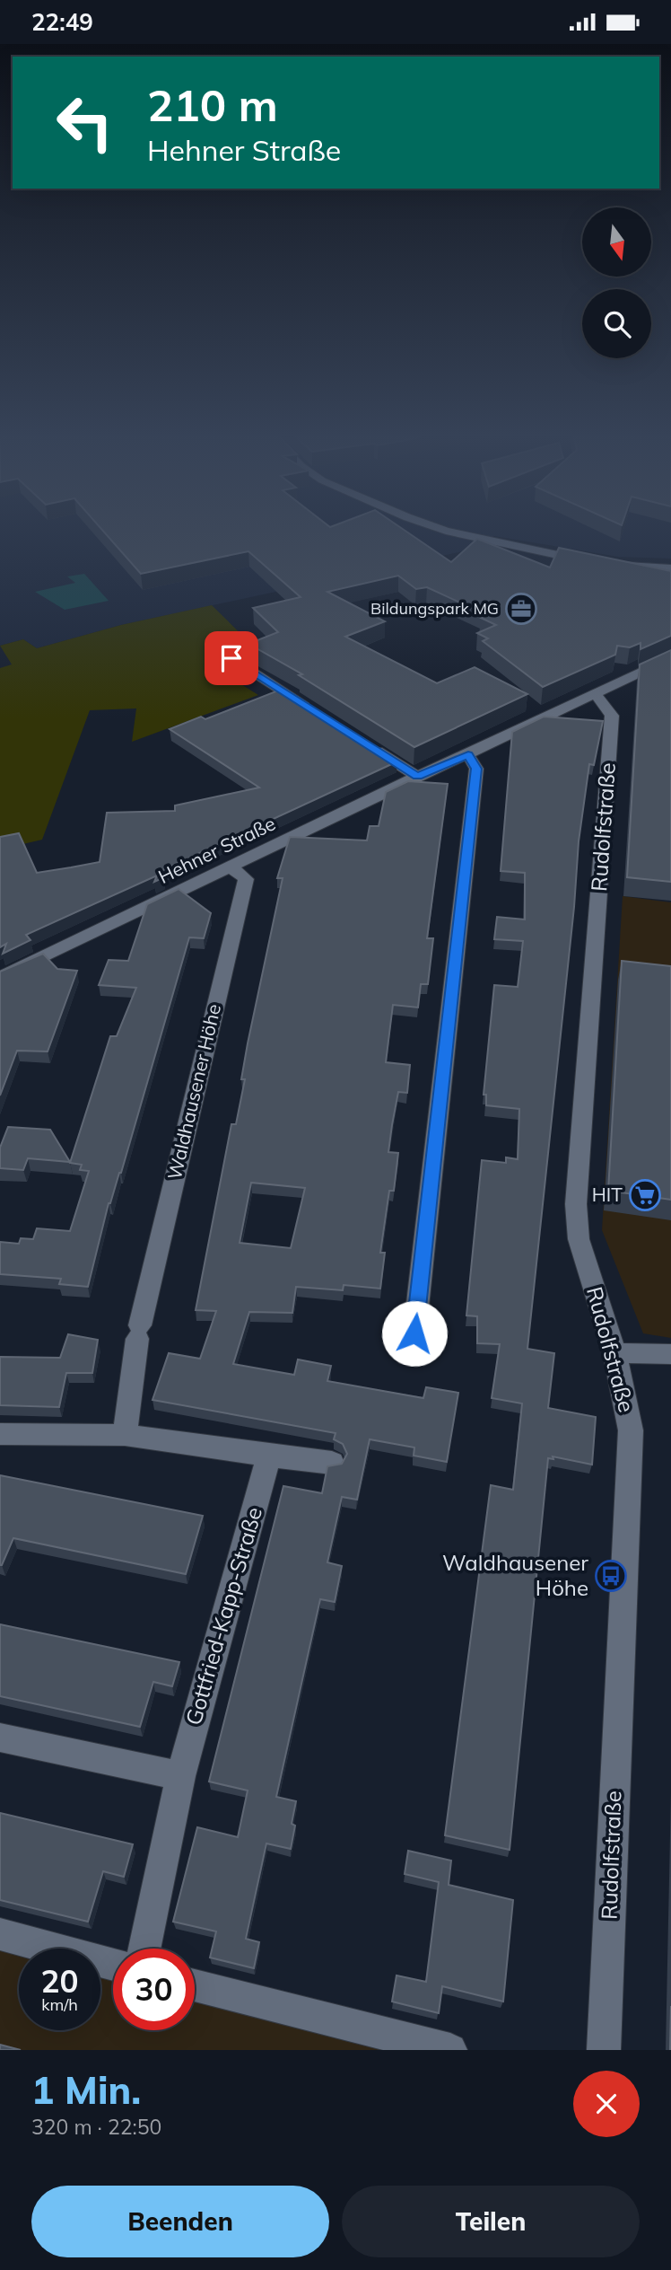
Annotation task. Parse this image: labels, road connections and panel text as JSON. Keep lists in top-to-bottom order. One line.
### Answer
{"streets":{"street":["Rudolfstraße","Hehner Straße","Waldhausener Höhe","Gottfried-Kapp-Straße"]},"crossings":[["Rudolfstraße","Hehner Straße"],["Hehner Straße","Waldhausener Höhe"]],"places":{"office":["Bildungspark MG"],"supermarket":["HIT"],"bus stop":["Waldhausener Höhe"]},"north":"bottom","page":{"status":"22:49","turn":["210 m","Hehner Straße"],"speed":"20 km/h","limit":"30","heading":["1 Min.","320 m · 22:50"],"buttons":["Beenden","Teilen"]}}
